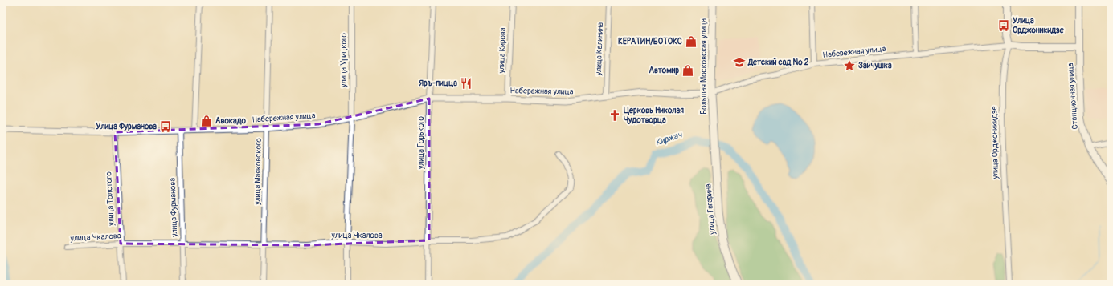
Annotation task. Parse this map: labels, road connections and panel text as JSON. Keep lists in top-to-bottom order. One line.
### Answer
{"streets":{"main road":["Набережная улица","Большая Московская улица","Станционная улица","улица Орджоникидзе","улица Гагарина"],"street":["улица Калинина","улица Кирова","улица Урицкого","улица Горького","улица Маяковского","улица Толстого","улица Фурманова","улица Чкалова"]},"crossings":[["улица Калинина","Набережная улица"],["улица Кирова","Набережная улица"],["Набережная улица","улица Урицкого"],["Набережная улица","Большая Московская улица"],["Набережная улица","Станционная улица"],["Набережная улица","улица Горького"],["Набережная улица","улица Орджоникидзе"],["Набережная улица","улица Маяковского"],["Набережная улица","улица Толстого"],["Набережная улица","улица Фурманова"],["улица Урицкого","улица Чкалова"],["Большая Московская улица","улица Гагарина"],["улица Горького","улица Чкалова"],["улица Маяковского","улица Чкалова"],["улица Толстого","улица Чкалова"],["улица Фурманова","улица Чкалова"]],"water":["Киржач"],"places":{"bus stop":["Улица Орджоникидзе","Улица Фурманова"],"shop":["КЕРАТИН/БОТОКС","Автомир","Авокадо"],"school or university":["Детский сад № 2"],"place":["Зайчушка"],"restaurant":["Яръ-пицца"],"church":["Церковь Николая Чудотворца"]}}
